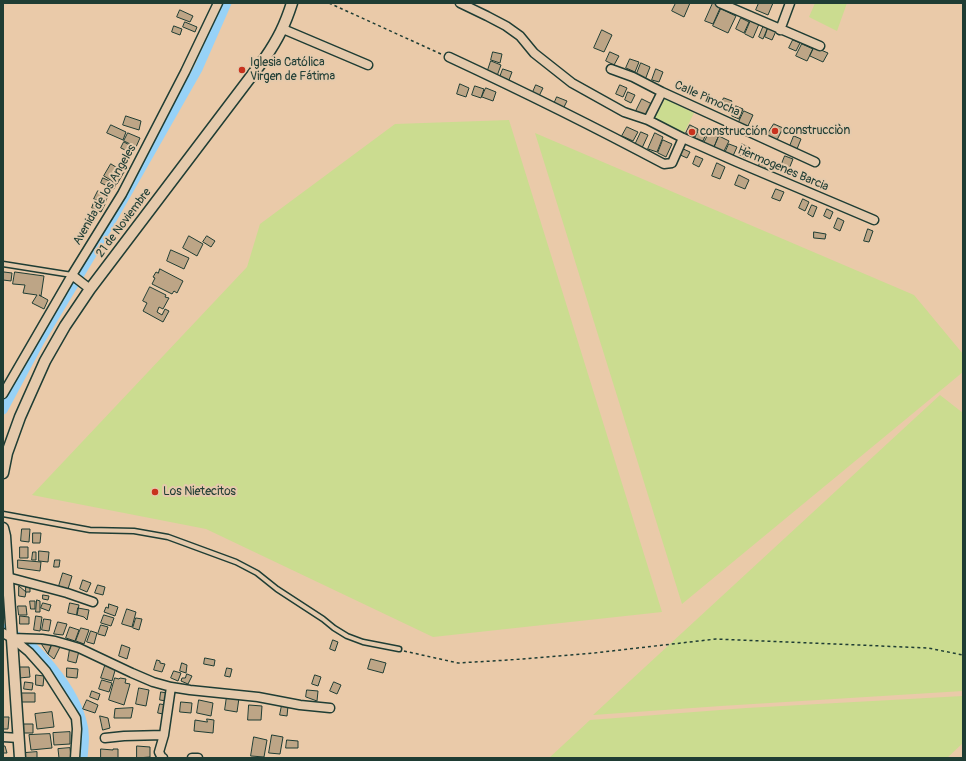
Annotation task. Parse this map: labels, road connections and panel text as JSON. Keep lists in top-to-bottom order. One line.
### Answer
{"streets":{"street":["Calle Pimocha","Hermogenes Barcia","Avenida de los Angeles","21 de Noviembre"]},"crossings":[["Avenida de los Angeles","21 de Noviembre"]],"places":["Iglesia Católica Virgen de Fátima","construcciòn","construcción","Los Nietecitos"]}
